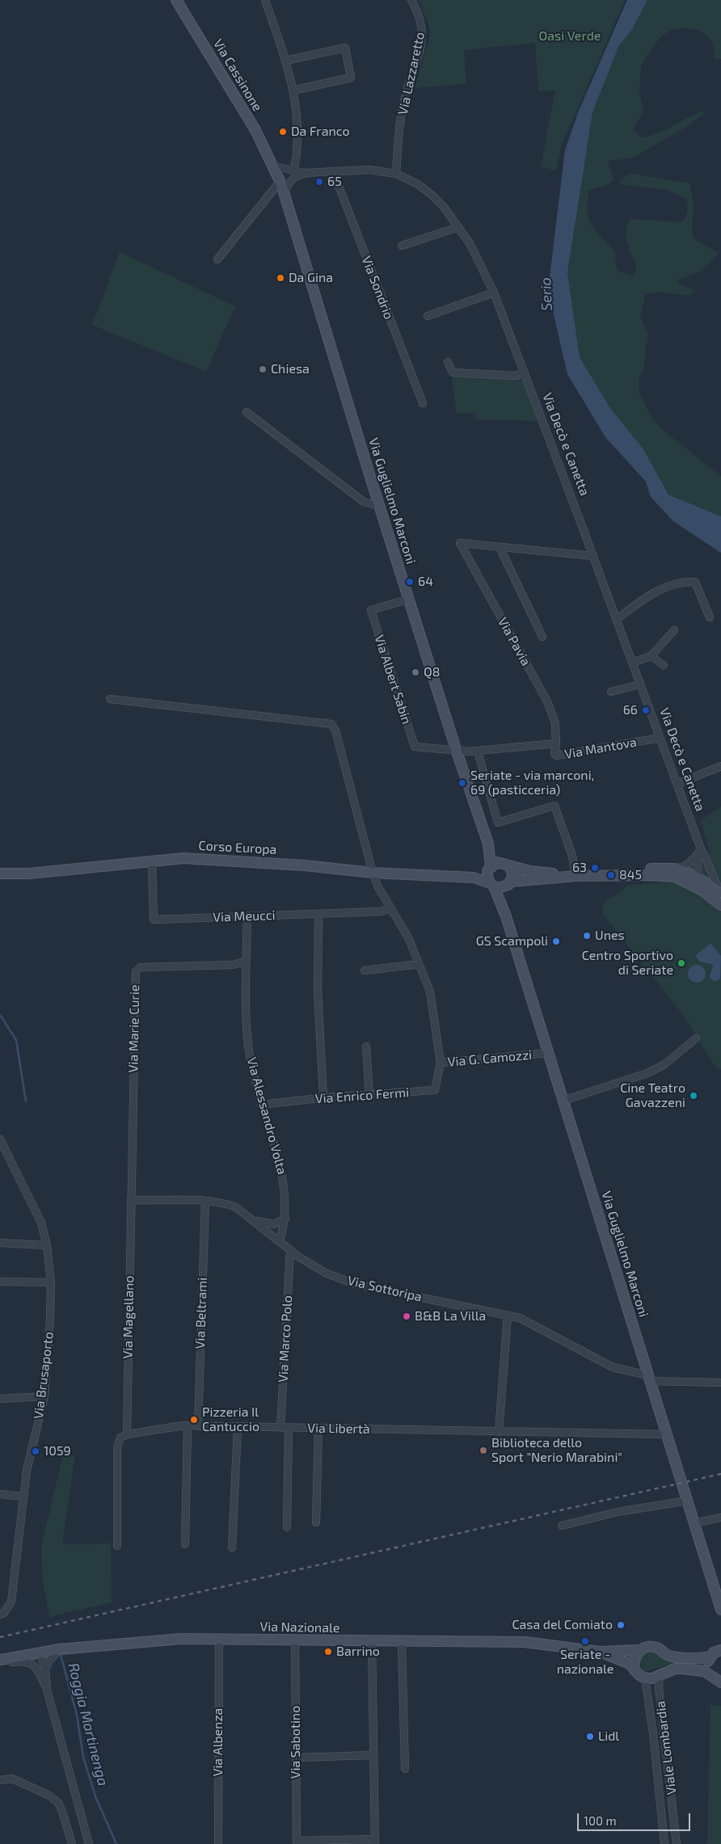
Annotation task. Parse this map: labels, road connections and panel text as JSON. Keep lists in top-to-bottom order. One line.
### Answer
{"streets":{"main road":["Via Cassinone","Via Guglielmo Marconi","Corso Europa","Via Nazionale"],"street":["Via Lazzaretto","Via Sondrio","Via Decò e Canetta","Via Pavia","Via Albert Sabin","Via Mantova","Via Meucci","Via Marie Curie","Via G. Camozzi","Via Enrico Fermi","Via Alessandro Volta","Via Sottoripa","Via Beltrami","Via Magellano","Via Marco Polo","Via Brusaporto","Via Libertà","Via Albenza","Via Sabotino","Viale Lombardia"]},"crossings":[["Via Lazzaretto","Via Decò e Canetta"],["Via Cassinone","Via Decò e Canetta"],["Via Cassinone","Via Guglielmo Marconi"],["Via Sondrio","Via Decò e Canetta"],["Via Decò e Canetta","Via Guglielmo Marconi"],["Via Decò e Canetta","Via Mantova"],["Via Decò e Canetta","Corso Europa"],["Via Guglielmo Marconi","Via Albert Sabin"],["Via Guglielmo Marconi","Via Mantova"],["Via Guglielmo Marconi","Corso Europa"],["Via Guglielmo Marconi","Via G. Camozzi"],["Via Guglielmo Marconi","Via Sottoripa"],["Via Guglielmo Marconi","Via Libertà"],["Via Pavia","Via Mantova"],["Via Albert Sabin","Via Mantova"],["Corso Europa","Via Meucci"],["Corso Europa","Via G. Camozzi"],["Via Meucci","Via G. Camozzi"],["Via Meucci","Via Alessandro Volta"],["Via Marie Curie","Via Alessandro Volta"],["Via Marie Curie","Via Sottoripa"],["Via Marie Curie","Via Magellano"],["Via G. Camozzi","Via Enrico Fermi"],["Via Enrico Fermi","Via Alessandro Volta"],["Via Alessandro Volta","Via Sottoripa"],["Via Sottoripa","Via Beltrami"],["Via Sottoripa","Via Magellano"],["Via Sottoripa","Via Marco Polo"],["Via Beltrami","Via Libertà"],["Via Magellano","Via Libertà"],["Via Marco Polo","Via Libertà"],["Via Nazionale","Via Albenza"],["Via Nazionale","Via Sabotino"],["Via Nazionale","Viale Lombardia"]],"water":["Serio","Roggia Martinenga"],"parks":["Oasi Verde"],"places":["Da Franco","65","Da Gina","Chiesa","64","Q8","66","Seriate - via marconi, 69 (pasticceria)","63","845","Unes","GS Scampoli","Centro Sportivo di Seriate","Cine Teatro Gavazzeni","B&B La Villa","Pizzeria Il Cantuccio","Biblioteca dello Sport \"Nerio Marabini\"","1059","Casa del Comiato","Seriate - nazionale","Barrino","Lidl"],"scale_bar":"100 m"}
